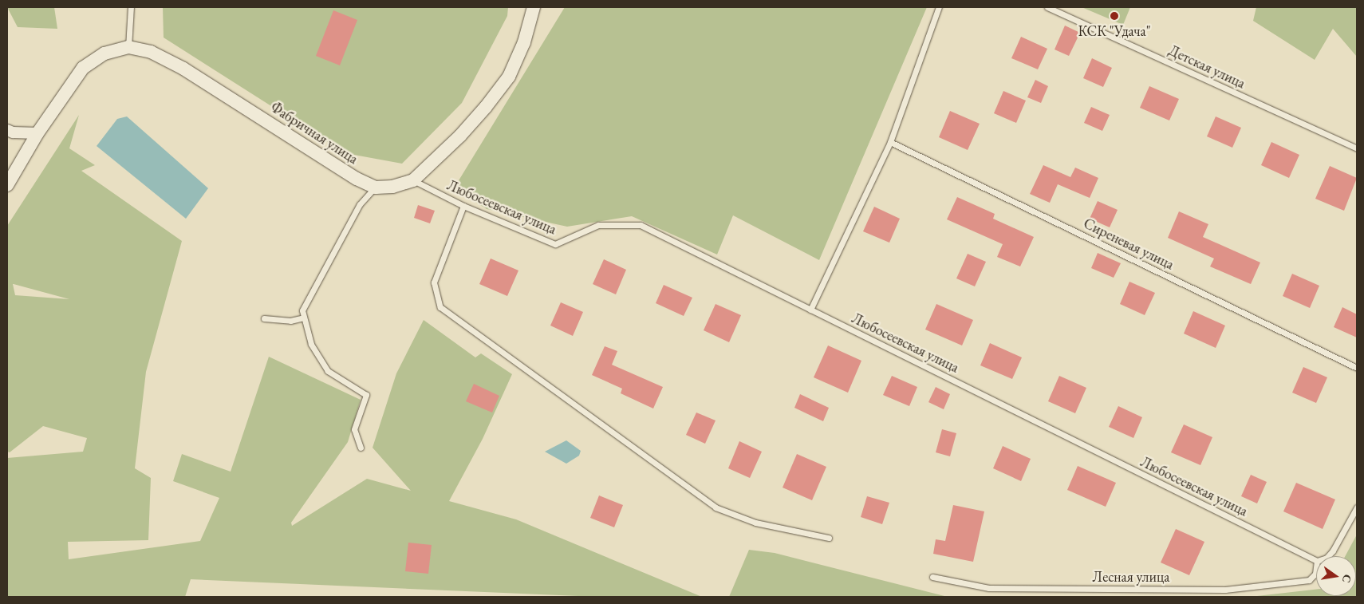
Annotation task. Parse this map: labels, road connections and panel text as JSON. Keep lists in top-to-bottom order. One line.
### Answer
{"streets":{"street":["Фабричная улица"],"lane":["Детская улица","Любосеевская улица","Сиреневая улица","Лесная улица"]},"crossings":[["Фабричная улица","Любосеевская улица"]],"places":["КСК \"Удача\""],"north":"right"}
